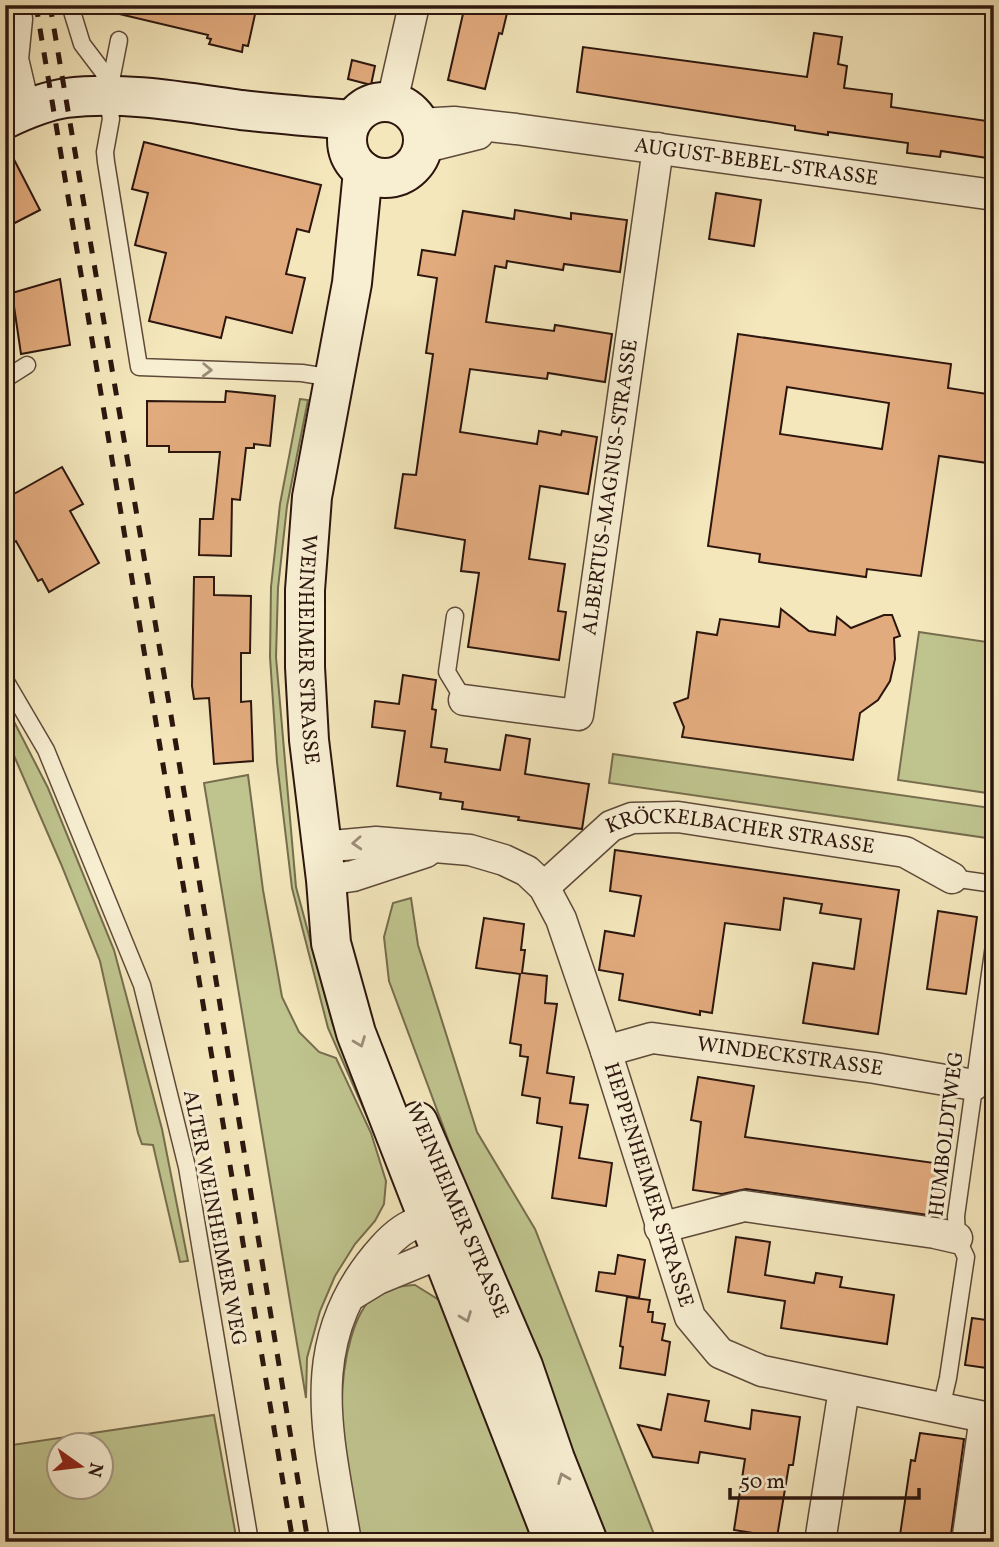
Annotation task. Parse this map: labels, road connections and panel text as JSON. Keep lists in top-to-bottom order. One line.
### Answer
{"streets":{"street":["AUGUST-BEBEL-STRASSE","ALBERTUS-MAGNUS-STRASSE","WEINHEIMER STRASSE","KRÖCKELBACHER STRASSE","WINDECKSTRASSE","HEPPENHEIMER STRASSE"],"lane":["HUMBOLDTWEG","ALTER WEINHEIMER WEG"]},"crossings":[["AUGUST-BEBEL-STRASSE","ALBERTUS-MAGNUS-STRASSE"],["WEINHEIMER STRASSE","HEPPENHEIMER STRASSE"],["KRÖCKELBACHER STRASSE","HEPPENHEIMER STRASSE"],["WINDECKSTRASSE","HUMBOLDTWEG"],["WINDECKSTRASSE","HEPPENHEIMER STRASSE"],["HUMBOLDTWEG","HEPPENHEIMER STRASSE"]],"scale_bar":"50 m","north":"right"}
